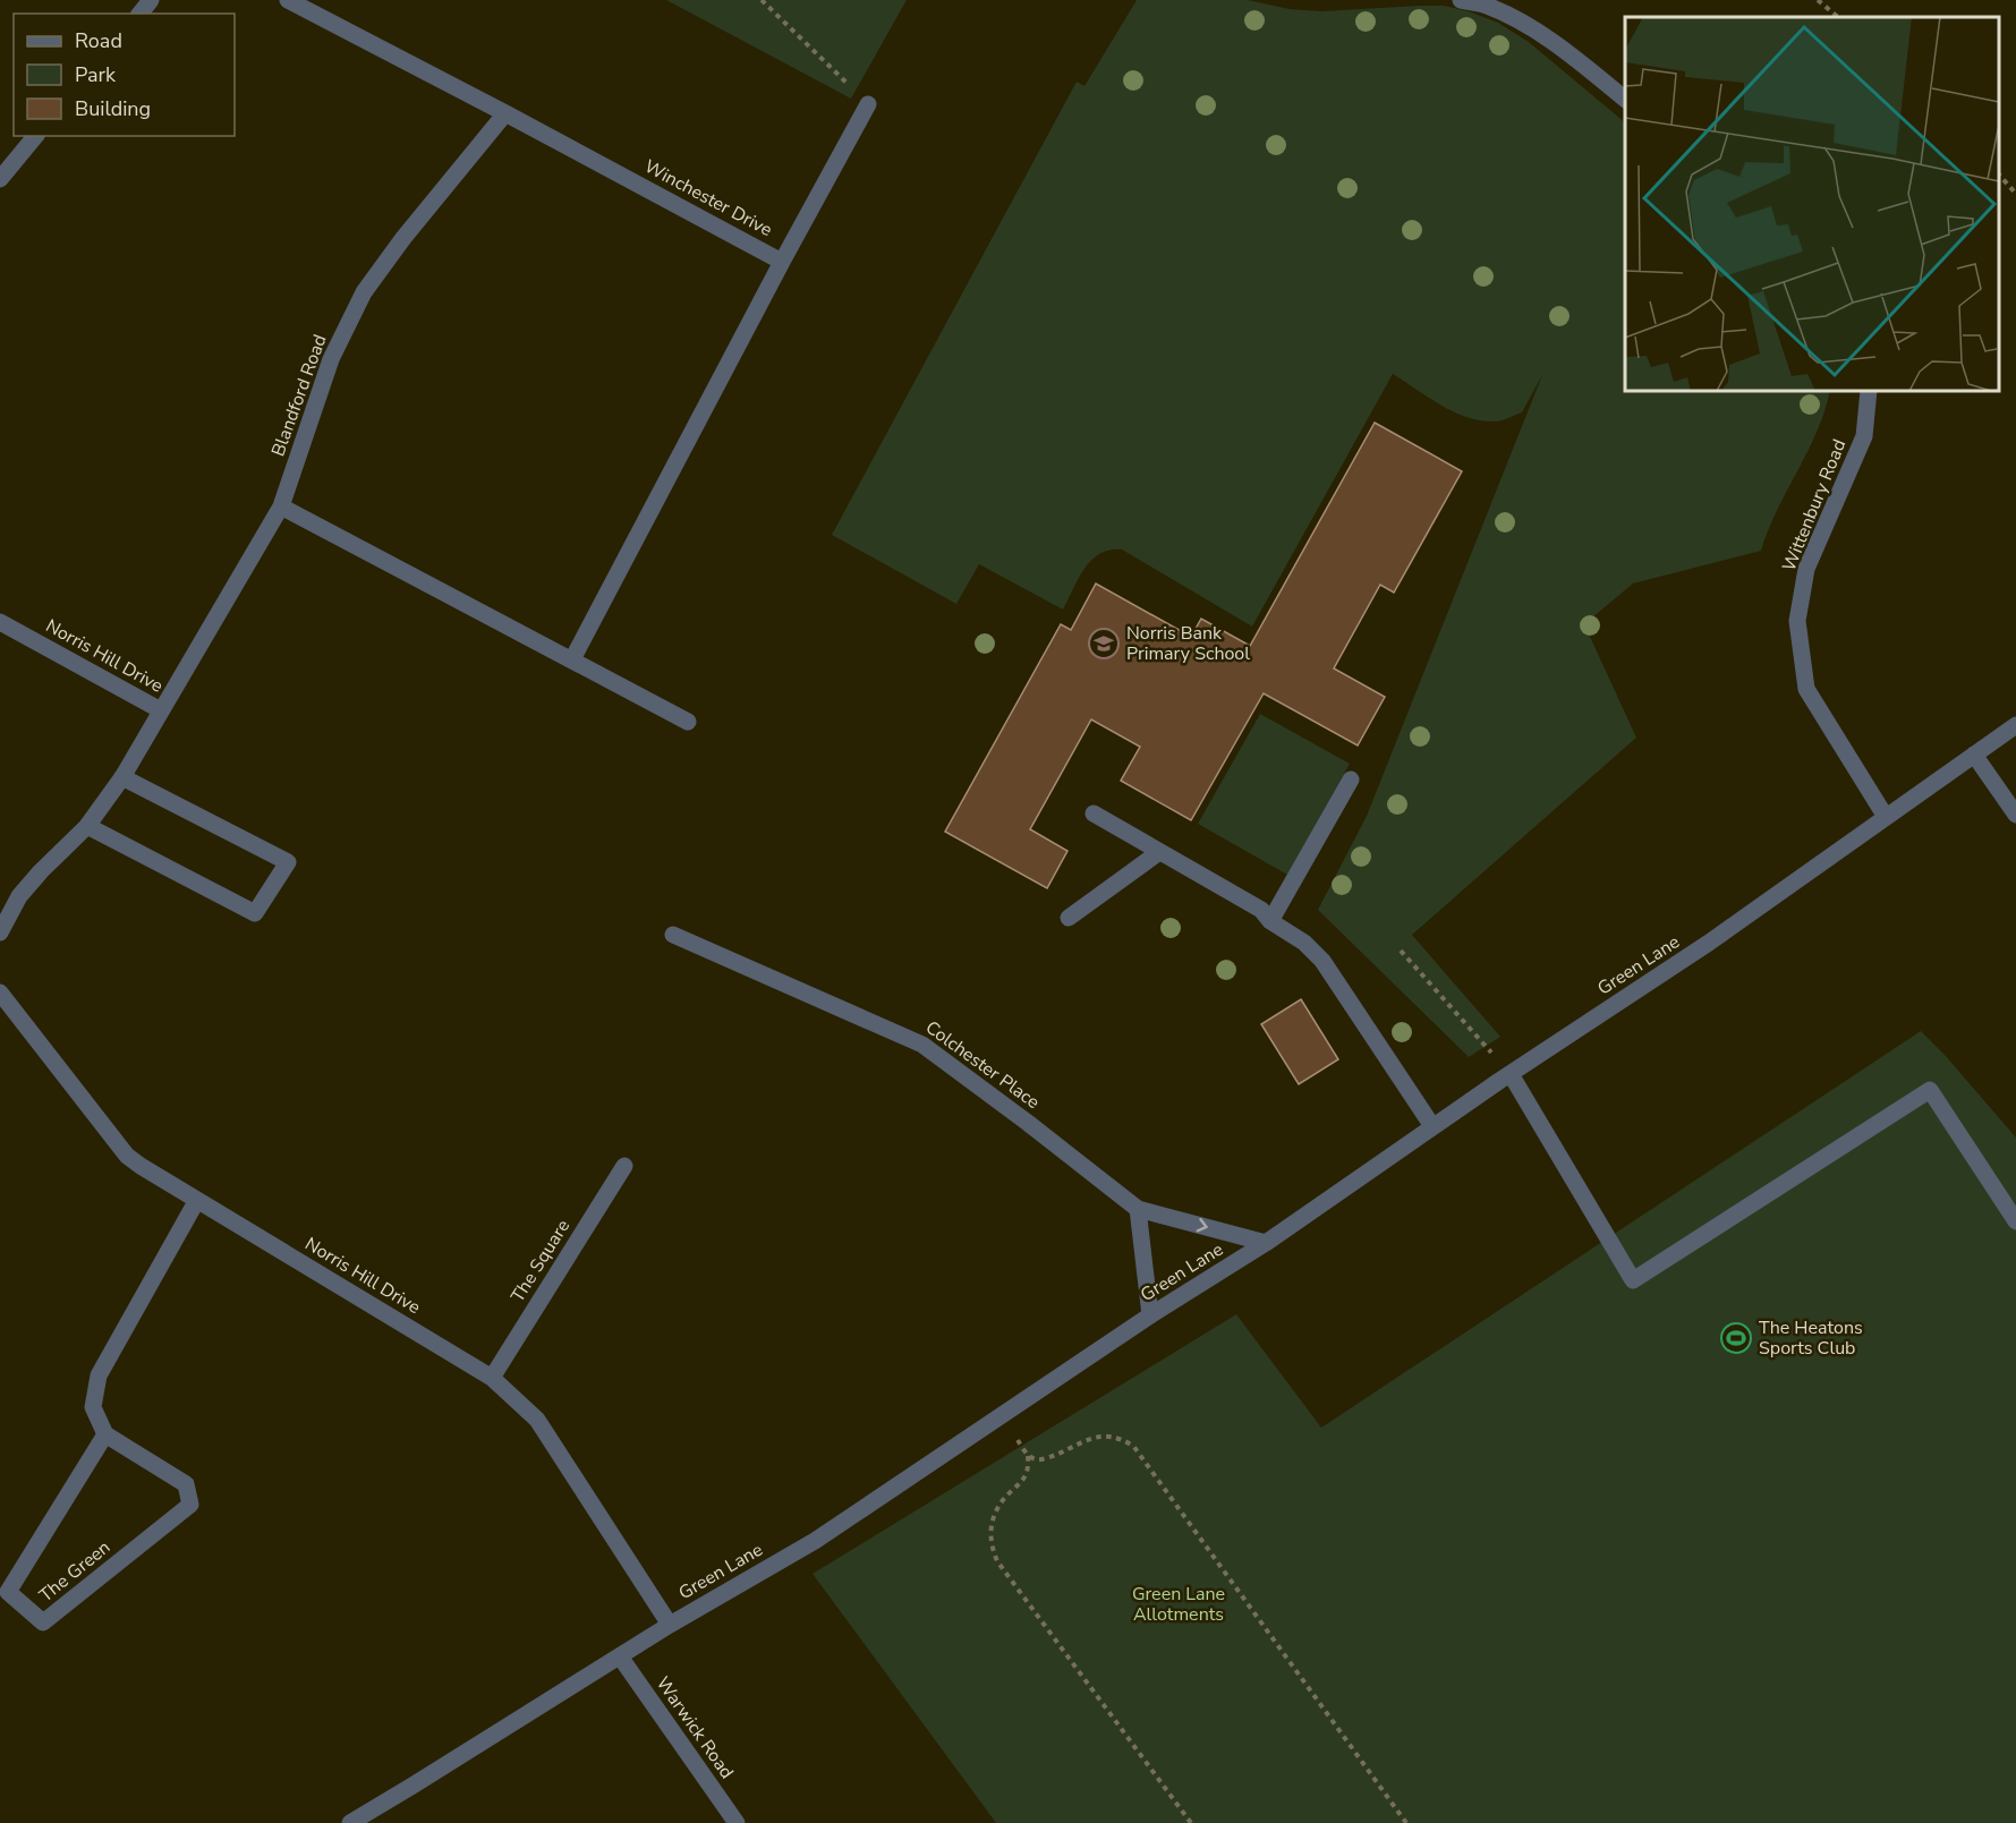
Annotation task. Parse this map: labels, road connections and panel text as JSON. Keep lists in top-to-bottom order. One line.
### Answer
{"streets":{"street":["Winchester Drive","Blandford Road","Wittenbury Road","Norris Hill Drive","Green Lane","Colchester Place","The Square","The Green","Warwick Road"]},"crossings":[["Winchester Drive","Blandford Road"],["Blandford Road","Norris Hill Drive"],["Wittenbury Road","Green Lane"],["Norris Hill Drive","Green Lane"],["Norris Hill Drive","The Square"],["Green Lane","Colchester Place"],["Green Lane","Warwick Road"]],"parks":["Green Lane Allotments"],"places":{"school or university":["Norris Bank Primary School"],"sports":["The Heatons Sports Club"]},"legend":["Road","Park","Building"]}
